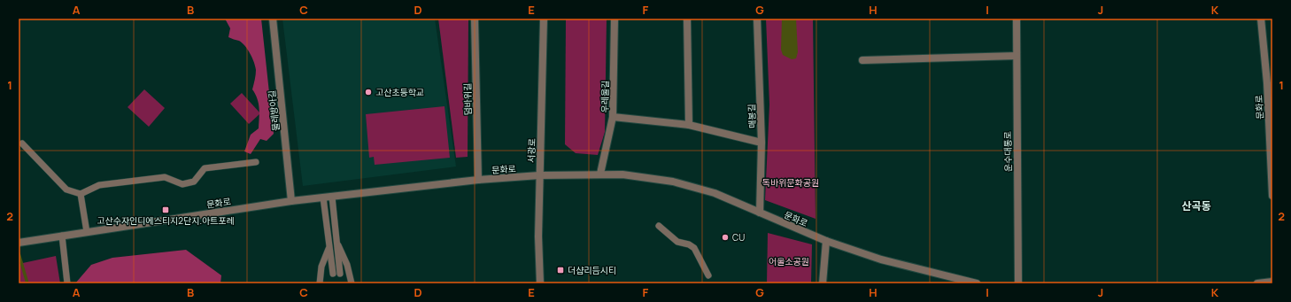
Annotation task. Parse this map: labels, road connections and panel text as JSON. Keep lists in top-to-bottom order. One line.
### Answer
{"streets":{"street":["우레울길","덤바위길","문화로","물레방아길","매봉길","서광로","운수대통로"]},"crossings":[["우레울길","문화로"],["덤바위길","문화로"],["문화로","물레방아길"],["문화로","매봉길"],["문화로","서광로"]],"districts":["산곡동"],"parks":["독바위문화공원","어울소공원"],"places":{"other":["고산초등학교","CU"],"transit":["고산수자인디에스티지2단지.아트포레","더샵리듬시티"]},"grid":{"columns":["A","B","C","D","E","F","G","H","I","J","K"],"rows":["1","2"]}}
